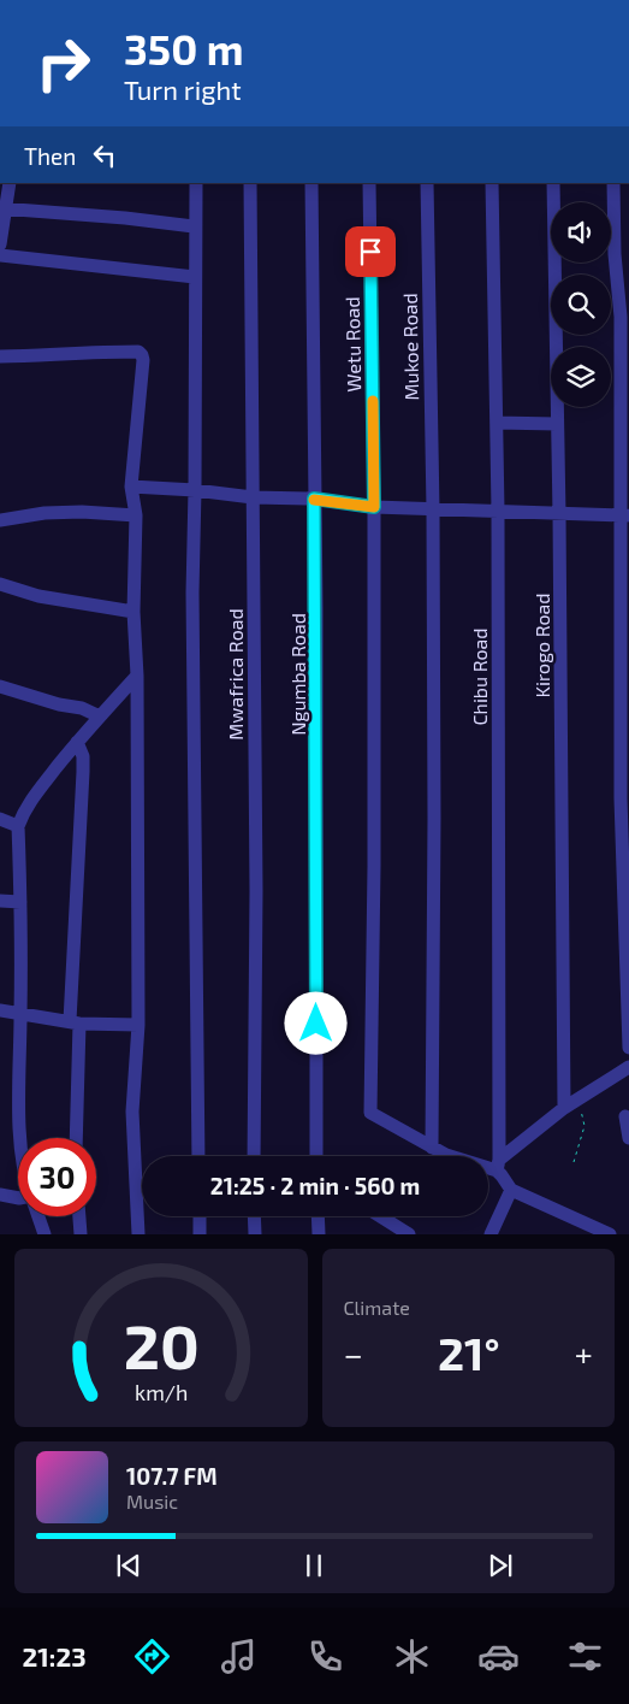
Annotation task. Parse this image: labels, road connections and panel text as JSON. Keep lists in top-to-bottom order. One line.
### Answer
{"streets":{"street":["Wetu Road","Mukoe Road","Kirogo Road","Mwafrica Road","Ngumba Road","Chibu Road"]},"crossings":[["Wetu Road","Mukoe Road"]],"page":{"turn":["350 m","Turn right"],"then":"Then","limit":"30","trip":"21:25 · 2 min · 560 m","tile":"Climate","heat":["−","21°","+"],"song":["107.7 FM","Music"],"tabs":"21:23","gauge":["20","km/h"]}}
